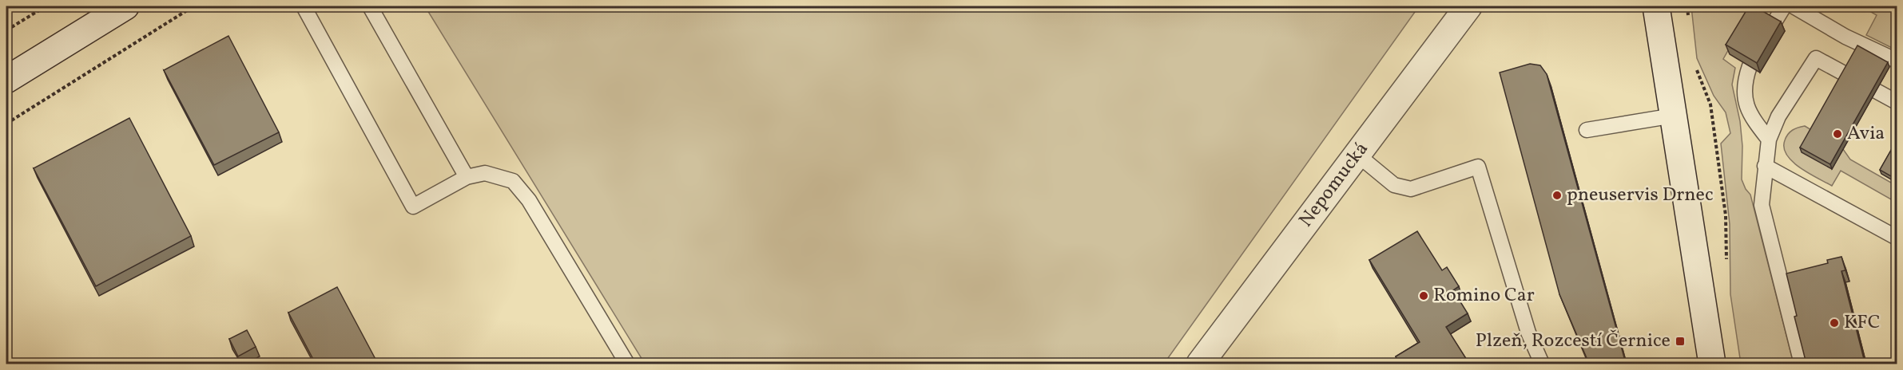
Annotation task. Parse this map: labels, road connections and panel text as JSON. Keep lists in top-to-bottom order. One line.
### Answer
{"streets":{"main road":["Nepomucká"]},"places":{"other":["Avia","pneuservis Drnec","Romino Car","KFC"],"transit":["Plzeň, Rozcestí Černice"]}}
